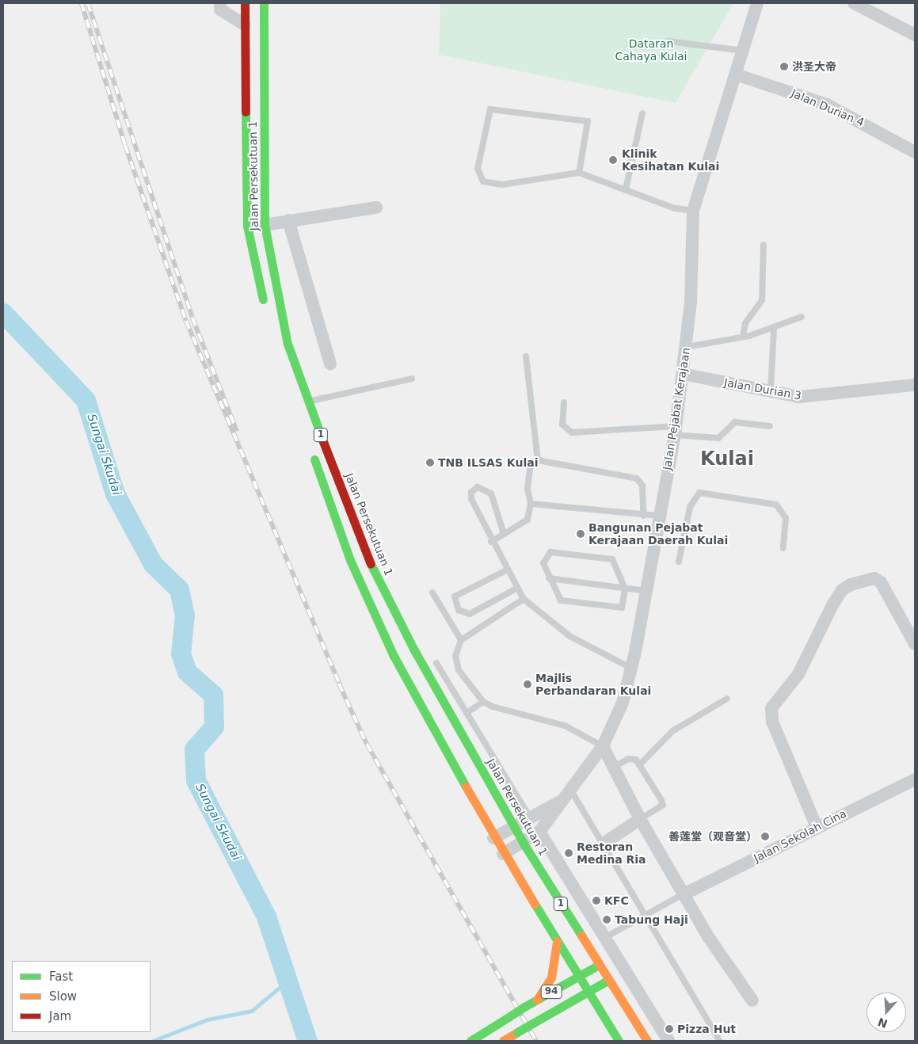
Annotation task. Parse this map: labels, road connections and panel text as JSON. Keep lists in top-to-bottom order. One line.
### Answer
{"streets":{"main road":["Jalan Persekutuan 1","1","94"],"street":["Jalan Durian 4","Jalan Durian 3","Jalan Pejabat Kerajaan","Jalan Sekolah Cina"]},"crossings":[["Jalan Durian 4","Jalan Pejabat Kerajaan"],["Jalan Persekutuan 1","Jalan Pejabat Kerajaan"],["Jalan Persekutuan 1","94"],["Jalan Durian 3","Jalan Pejabat Kerajaan"],["Jalan Pejabat Kerajaan","1"],["1","94"]],"districts":["Kulai"],"water":["Sungai Skudai"],"parks":["Dataran Cahaya Kulai"],"places":["洪圣大帝","Klinik Kesihatan Kulai","TNB ILSAS Kulai","Bangunan Pejabat Kerajaan Daerah Kulai","Majlis Perbandaran Kulai","善莲堂（观音堂）","Restoran Medina Ria","KFC","Tabung Haji","Pizza Hut"],"legend":["Fast","Slow","Jam"],"north":"bottom"}
